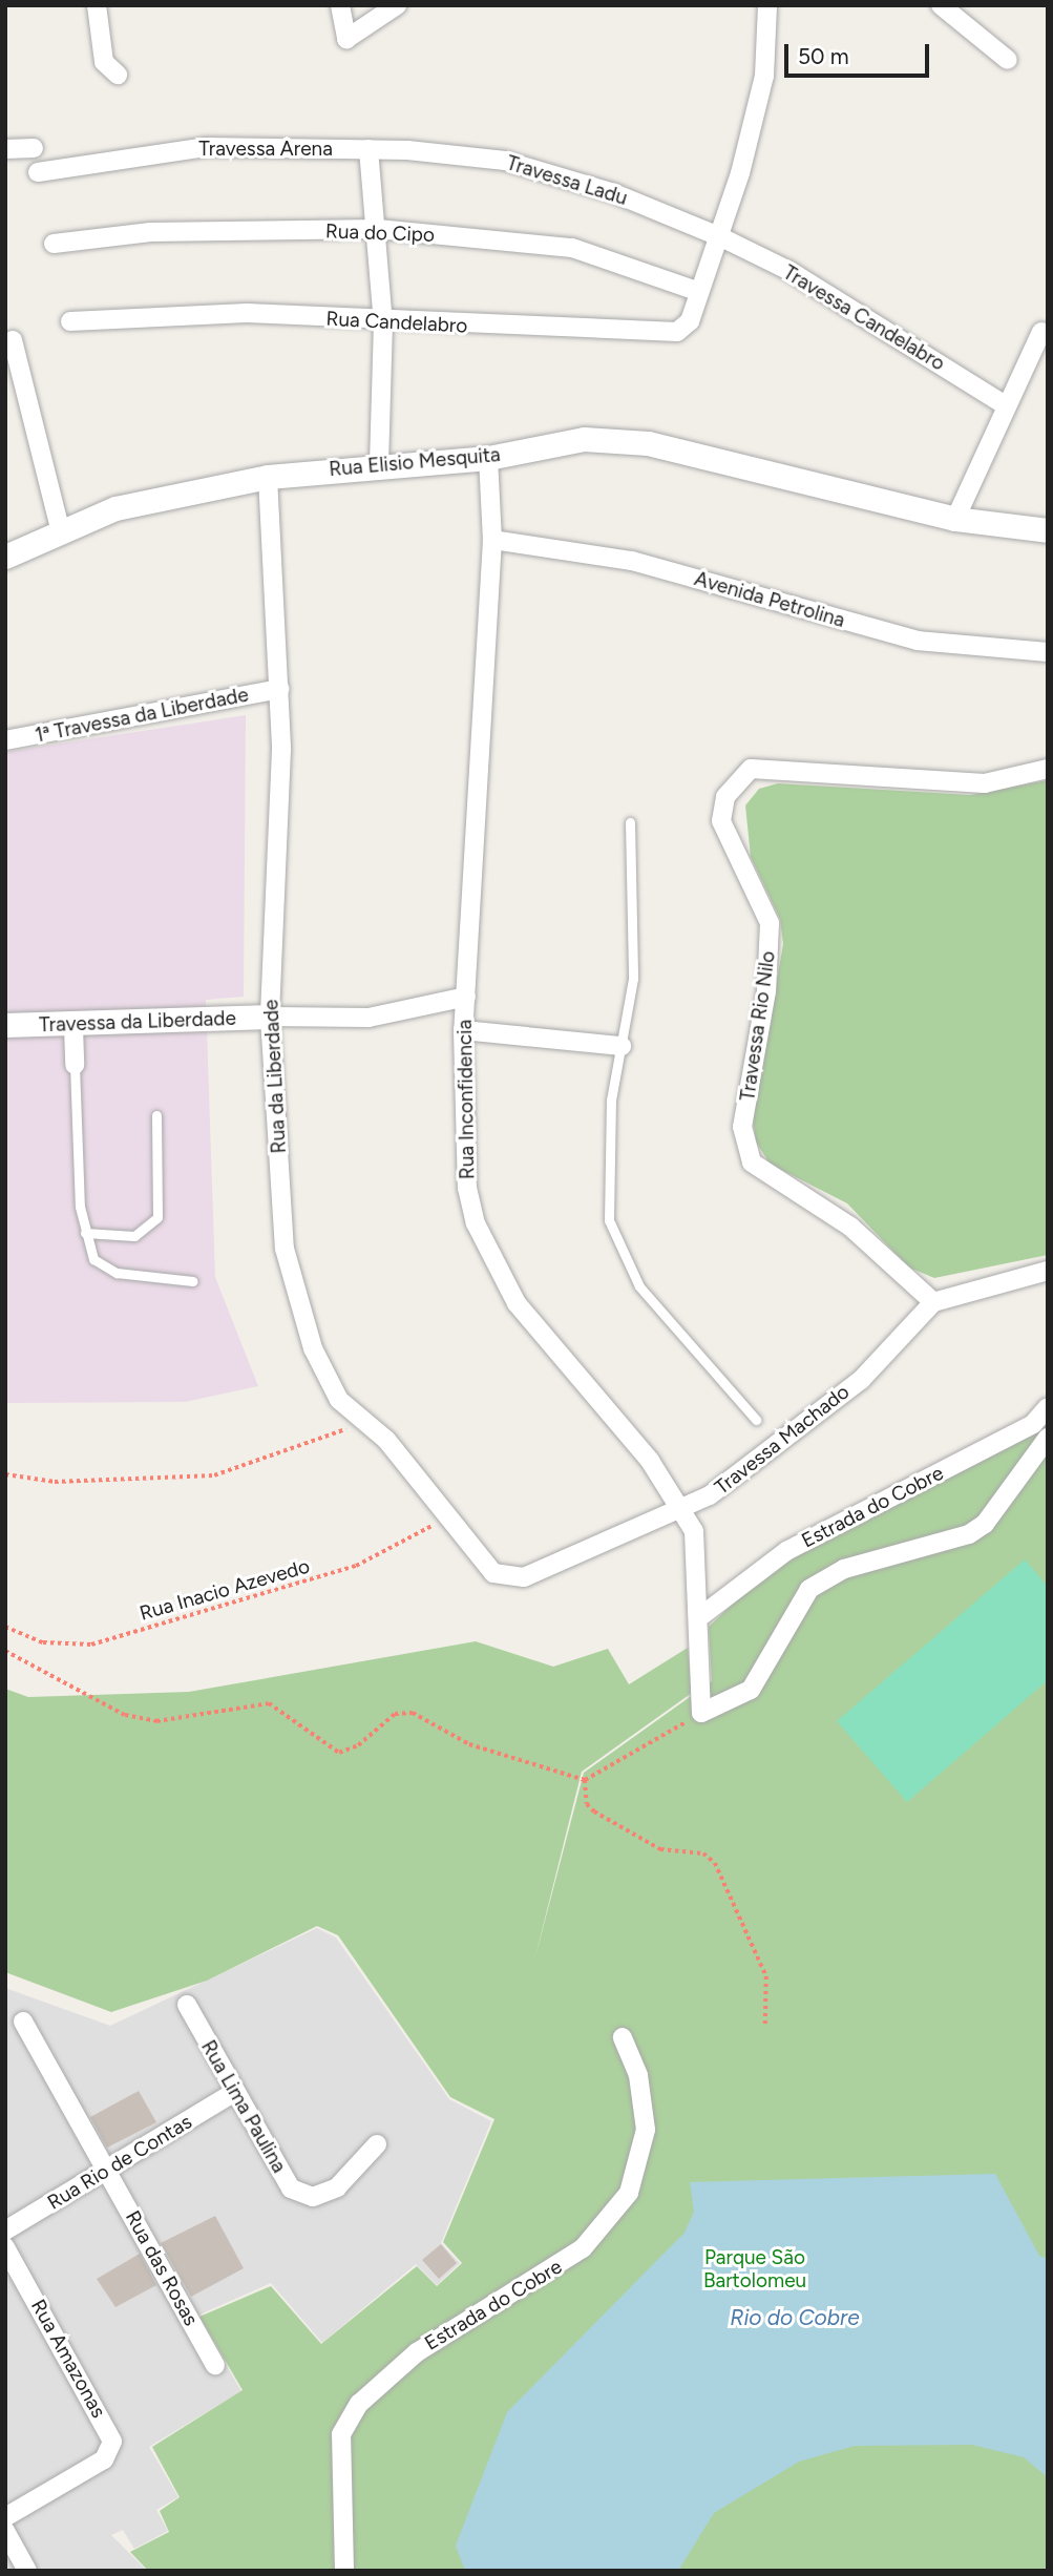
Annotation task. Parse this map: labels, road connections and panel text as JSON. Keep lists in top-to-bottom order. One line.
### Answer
{"streets":{"street":["Travessa Arena","Travessa Ladu","Rua do Cipo","Travessa Candelabro","Rua Candelabro","Rua Elisio Mesquita","Avenida Petrolina","1ª Travessa da Liberdade","Travessa da Liberdade","Travessa Rio Nilo","Rua da Liberdade","Rua Inconfidencia","Travessa Machado","Estrada do Cobre","Rua Lima Paulina","Rua Rio de Contas","Rua das Rosas","Rua Amazonas"],"path":["Rua Inacio Azevedo"]},"crossings":[["Travessa Arena","Travessa Ladu"],["Travessa Ladu","Travessa Candelabro"],["Travessa Ladu","Rua Candelabro"],["Rua do Cipo","Rua Candelabro"],["Travessa Candelabro","Rua Candelabro"],["Rua Elisio Mesquita","Rua da Liberdade"],["Rua Elisio Mesquita","Rua Inconfidencia"],["Avenida Petrolina","Rua Inconfidencia"],["1ª Travessa da Liberdade","Rua da Liberdade"],["Travessa da Liberdade","Rua da Liberdade"],["Travessa Rio Nilo","Travessa Machado"],["Rua da Liberdade","Travessa Machado"],["Rua da Liberdade","Rua Inacio Azevedo"],["Rua Inconfidencia","Travessa Machado"],["Rua Inconfidencia","Estrada do Cobre"],["Rua Lima Paulina","Rua Rio de Contas"],["Rua Rio de Contas","Rua das Rosas"]],"water":["Rio do Cobre"],"parks":["Parque São Bartolomeu"],"scale_bar":"50 m"}
